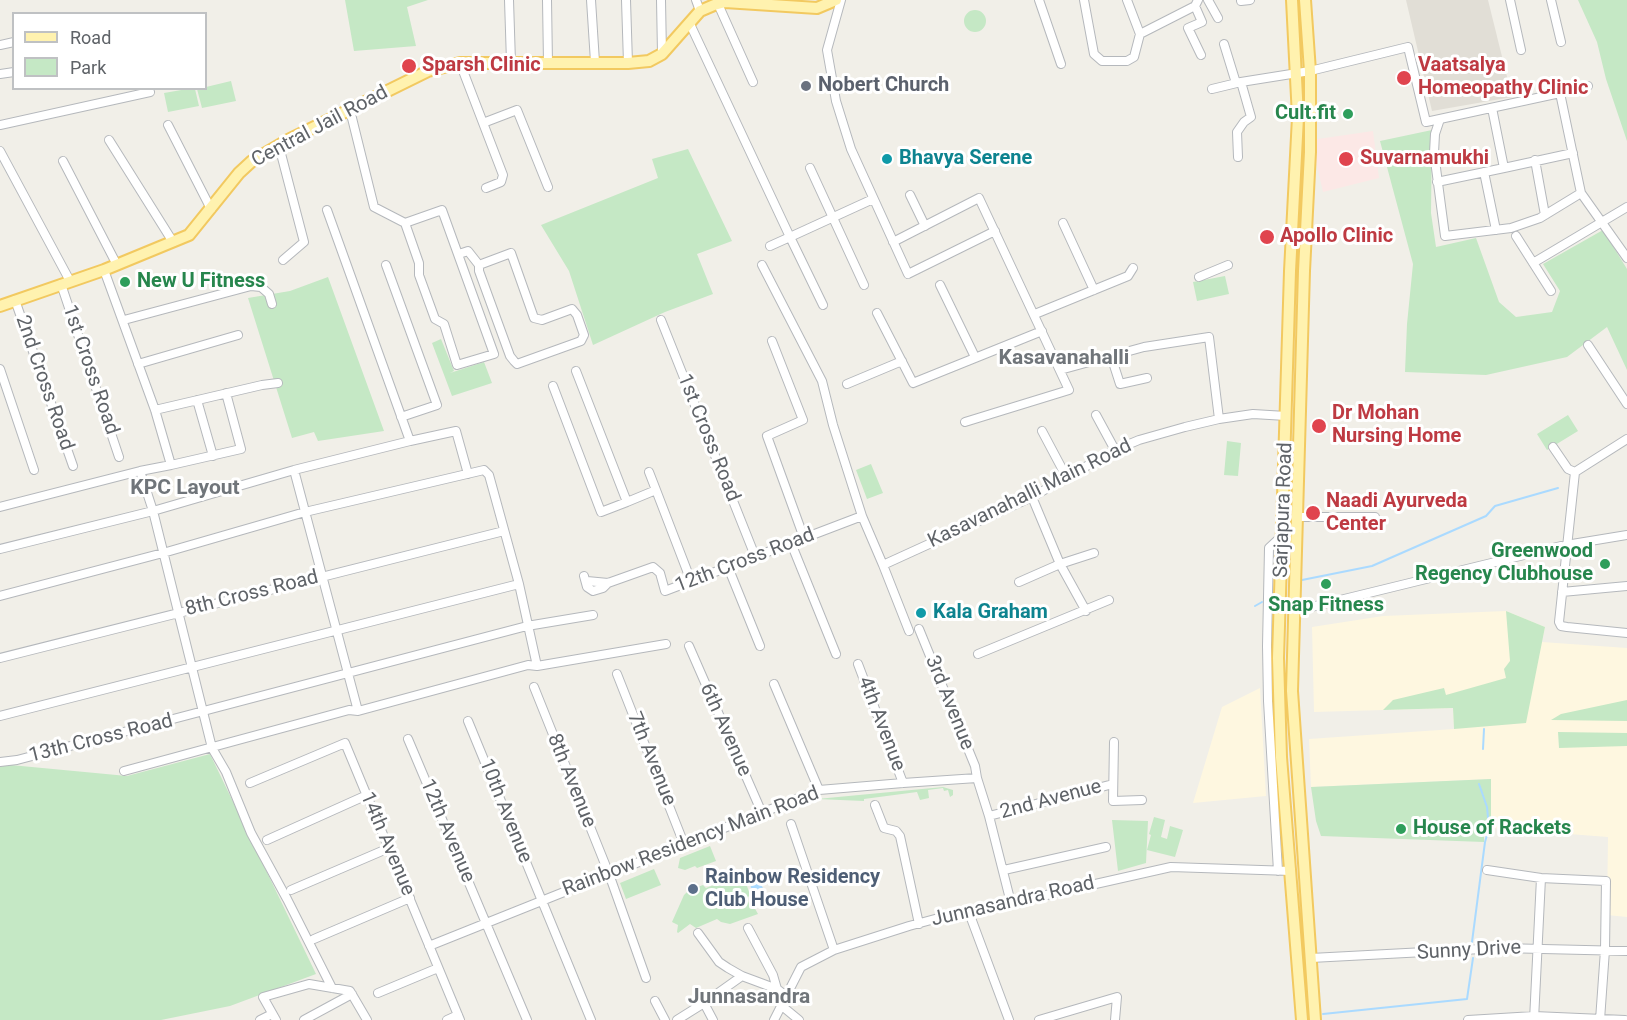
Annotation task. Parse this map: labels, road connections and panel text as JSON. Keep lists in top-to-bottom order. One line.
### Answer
{"streets":{"main road":["Central Jail Road","Sarjapura Road"],"street":["1st Cross Road","2nd Cross Road","Kasavanahalli Main Road","12th Cross Road","8th Cross Road","3rd Avenue","4th Avenue","6th Avenue","13th Cross Road","7th Avenue","8th Avenue","2nd Avenue","10th Avenue","12th Avenue","Rainbow Residency Main Road","14th Avenue","Junnasandra Road","Sunny Drive"]},"crossings":[["Central Jail Road","1st Cross Road"],["Central Jail Road","2nd Cross Road"],["1st Cross Road","12th Cross Road"],["Kasavanahalli Main Road","Sarjapura Road"],["Sarjapura Road","Junnasandra Road"],["Sarjapura Road","Sunny Drive"],["3rd Avenue","Rainbow Residency Main Road"],["4th Avenue","Rainbow Residency Main Road"],["6th Avenue","Rainbow Residency Main Road"],["7th Avenue","Rainbow Residency Main Road"],["8th Avenue","Rainbow Residency Main Road"],["10th Avenue","Rainbow Residency Main Road"],["12th Avenue","Rainbow Residency Main Road"],["Rainbow Residency Main Road","14th Avenue"]],"districts":["Kasavanahalli","KPC Layout","Junnasandra"],"places":["Sparsh Clinic","Vaatsalya Homeopathy Clinic","Nobert Church","Cult.fit","Bhavya Serene","Suvarnamukhi","Apollo Clinic","New U Fitness","Dr Mohan Nursing Home","Naadi Ayurveda Center","Greenwood Regency Clubhouse","Snap Fitness","Kala Graham","House of Rackets","Rainbow Residency Club House"],"legend":["Road","Park"]}
